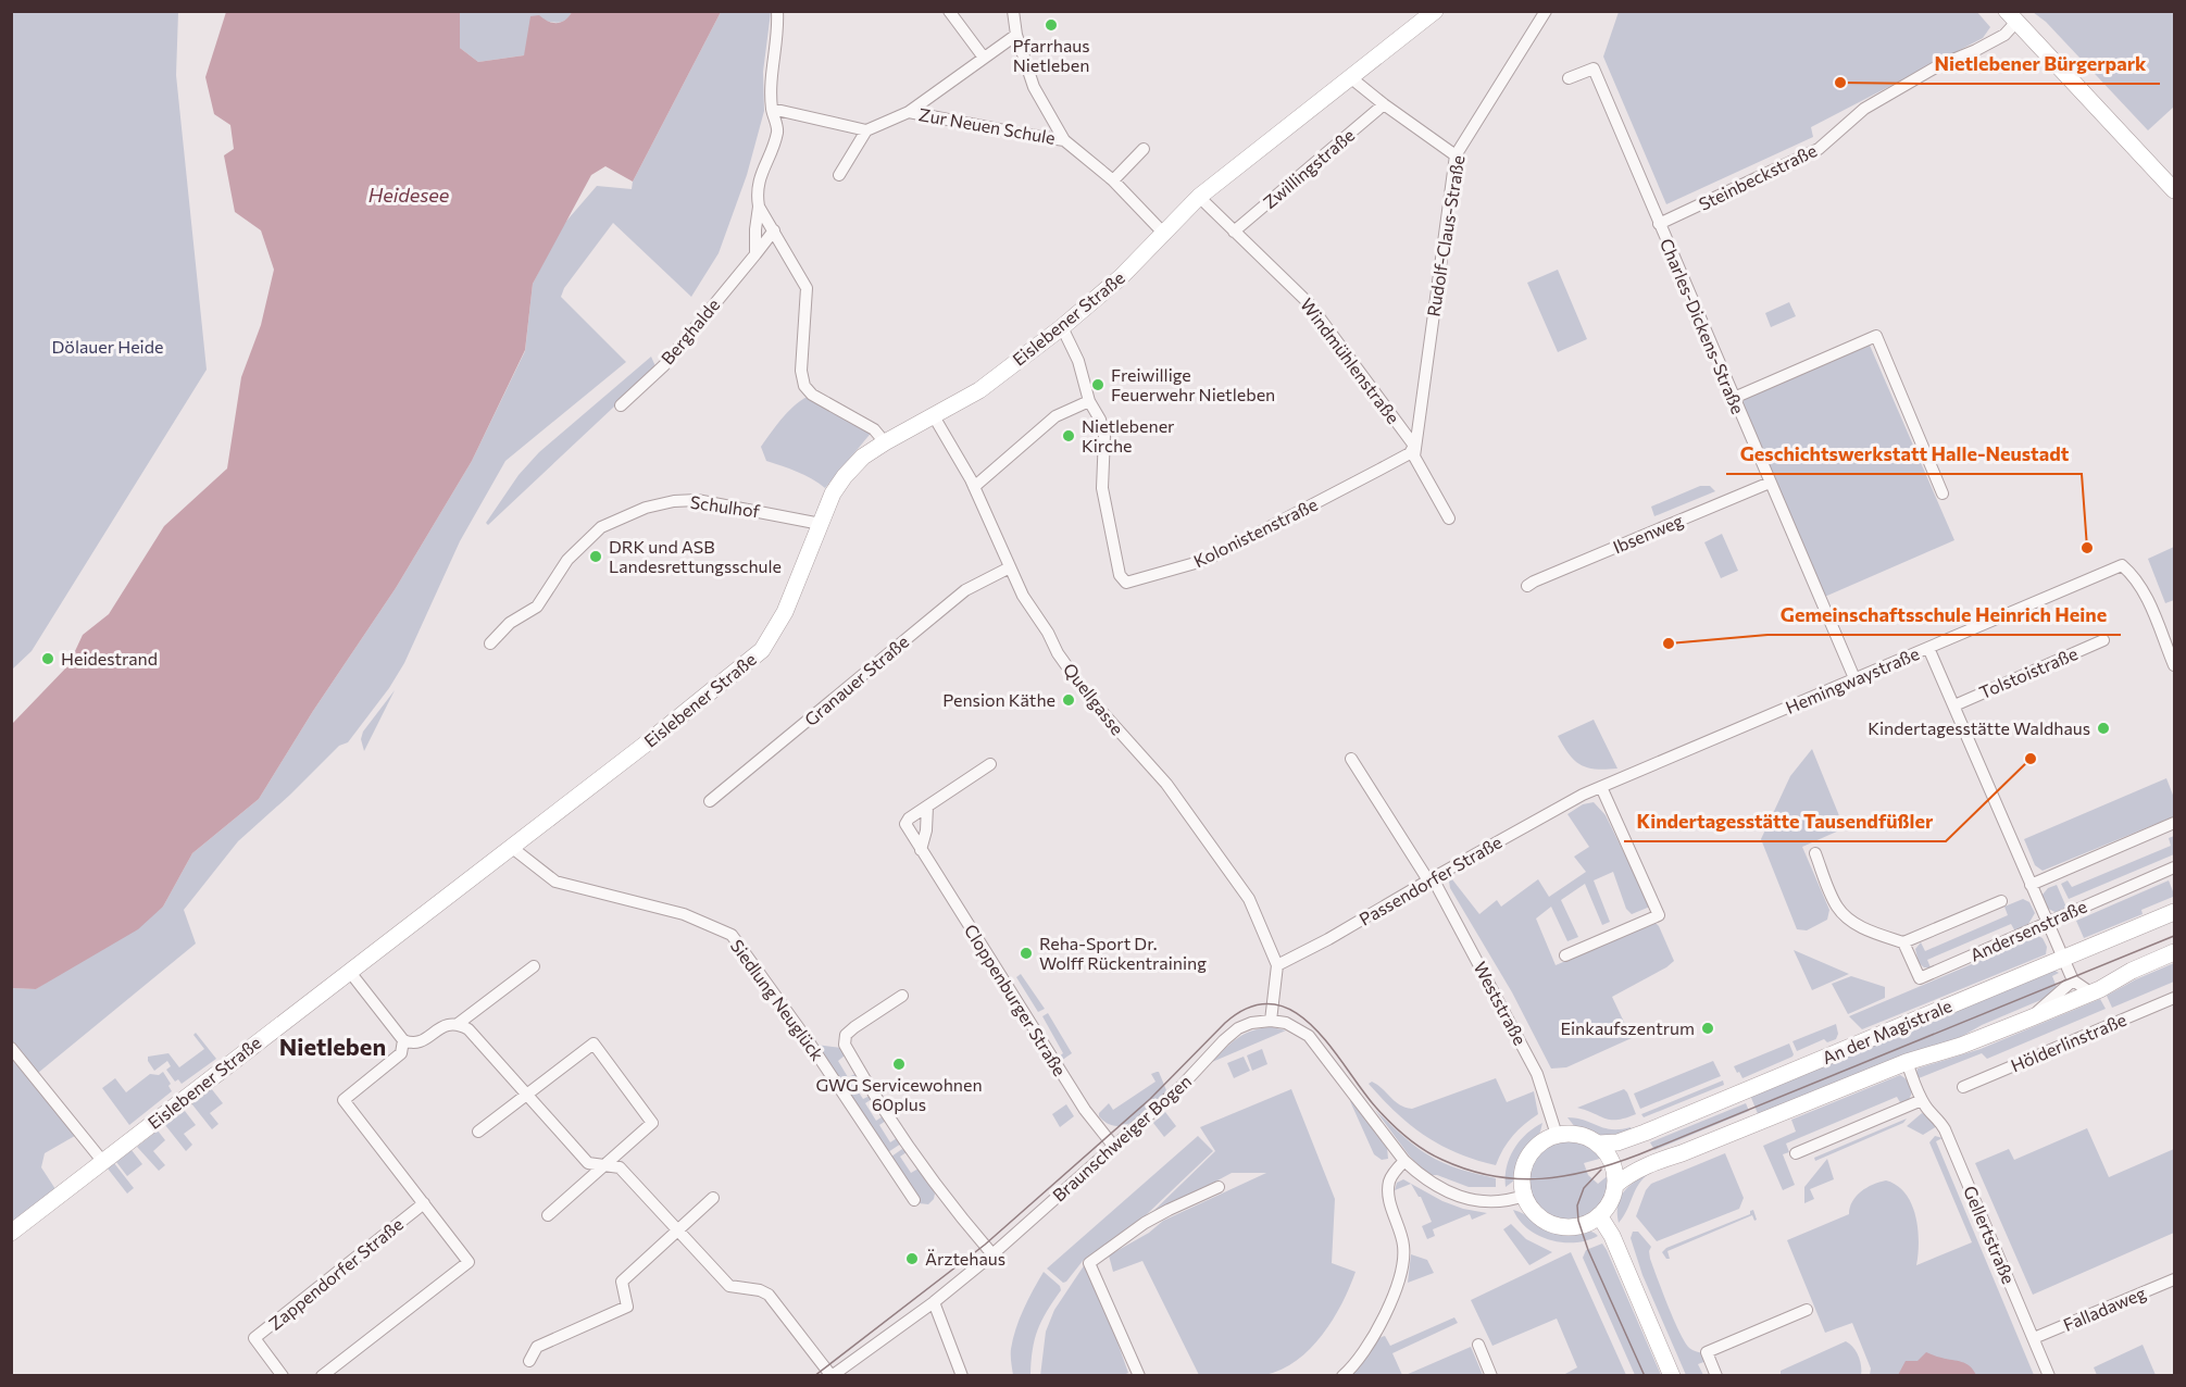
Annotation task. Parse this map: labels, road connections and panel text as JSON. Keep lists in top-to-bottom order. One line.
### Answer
{"streets":{"main road":["Eislebener Straße","An der Magistrale"],"street":["Zur Neuen Schule","Zwillingstraße","Steinbeckstraße","Rudolf-Claus-Straße","Charles-Dickens-Straße","Berghalde","Windmühlenstraße","Schulhof","Kolonistenstraße","Ibsenweg","Tolstoistraße","Granauer Straße","Hemingwaystraße","Quellgasse","Passendorfer Straße","Andersenstraße","Siedlung Neuglück","Cloppenburger Straße","Weststraße","Hölderlinstraße","Braunschweiger Bogen","Gellertstraße","Zappendorfer Straße","Falladaweg"]},"crossings":[["Zwillingstraße","Windmühlenstraße"],["Steinbeckstraße","Charles-Dickens-Straße"],["Rudolf-Claus-Straße","Windmühlenstraße"],["Rudolf-Claus-Straße","Kolonistenstraße"],["Eislebener Straße","Windmühlenstraße"],["Eislebener Straße","Schulhof"],["Eislebener Straße","Quellgasse"],["Eislebener Straße","Siedlung Neuglück"],["Charles-Dickens-Straße","Ibsenweg"],["Charles-Dickens-Straße","Hemingwaystraße"],["Windmühlenstraße","Kolonistenstraße"],["Granauer Straße","Quellgasse"],["Hemingwaystraße","Passendorfer Straße"],["Quellgasse","Passendorfer Straße"],["Passendorfer Straße","Weststraße"],["Siedlung Neuglück","Braunschweiger Bogen"],["Cloppenburger Straße","Braunschweiger Bogen"],["Weststraße","An der Magistrale"],["An der Magistrale","Gellertstraße"],["Gellertstraße","Falladaweg"]],"districts":["Nietleben"],"water":["Heidesee"],"parks":["Dölauer Heide"],"places":["Pfarrhaus Nietleben","Nietlebener Bürgerpark","Freiwillige Feuerwehr Nietleben","Nietlebener Kirche","Geschichtswerkstatt Halle-Neustadt","DRK und ASB Landesrettungsschule","Gemeinschaftsschule Heinrich Heine","Heidestrand","Pension Käthe","Kindertagesstätte Waldhaus","Kindertagesstätte Tausendfüßler","Reha-Sport Dr. Wolff Rückentraining","Einkaufszentrum","GWG Servicewohnen 60plus","Ärztehaus"]}
